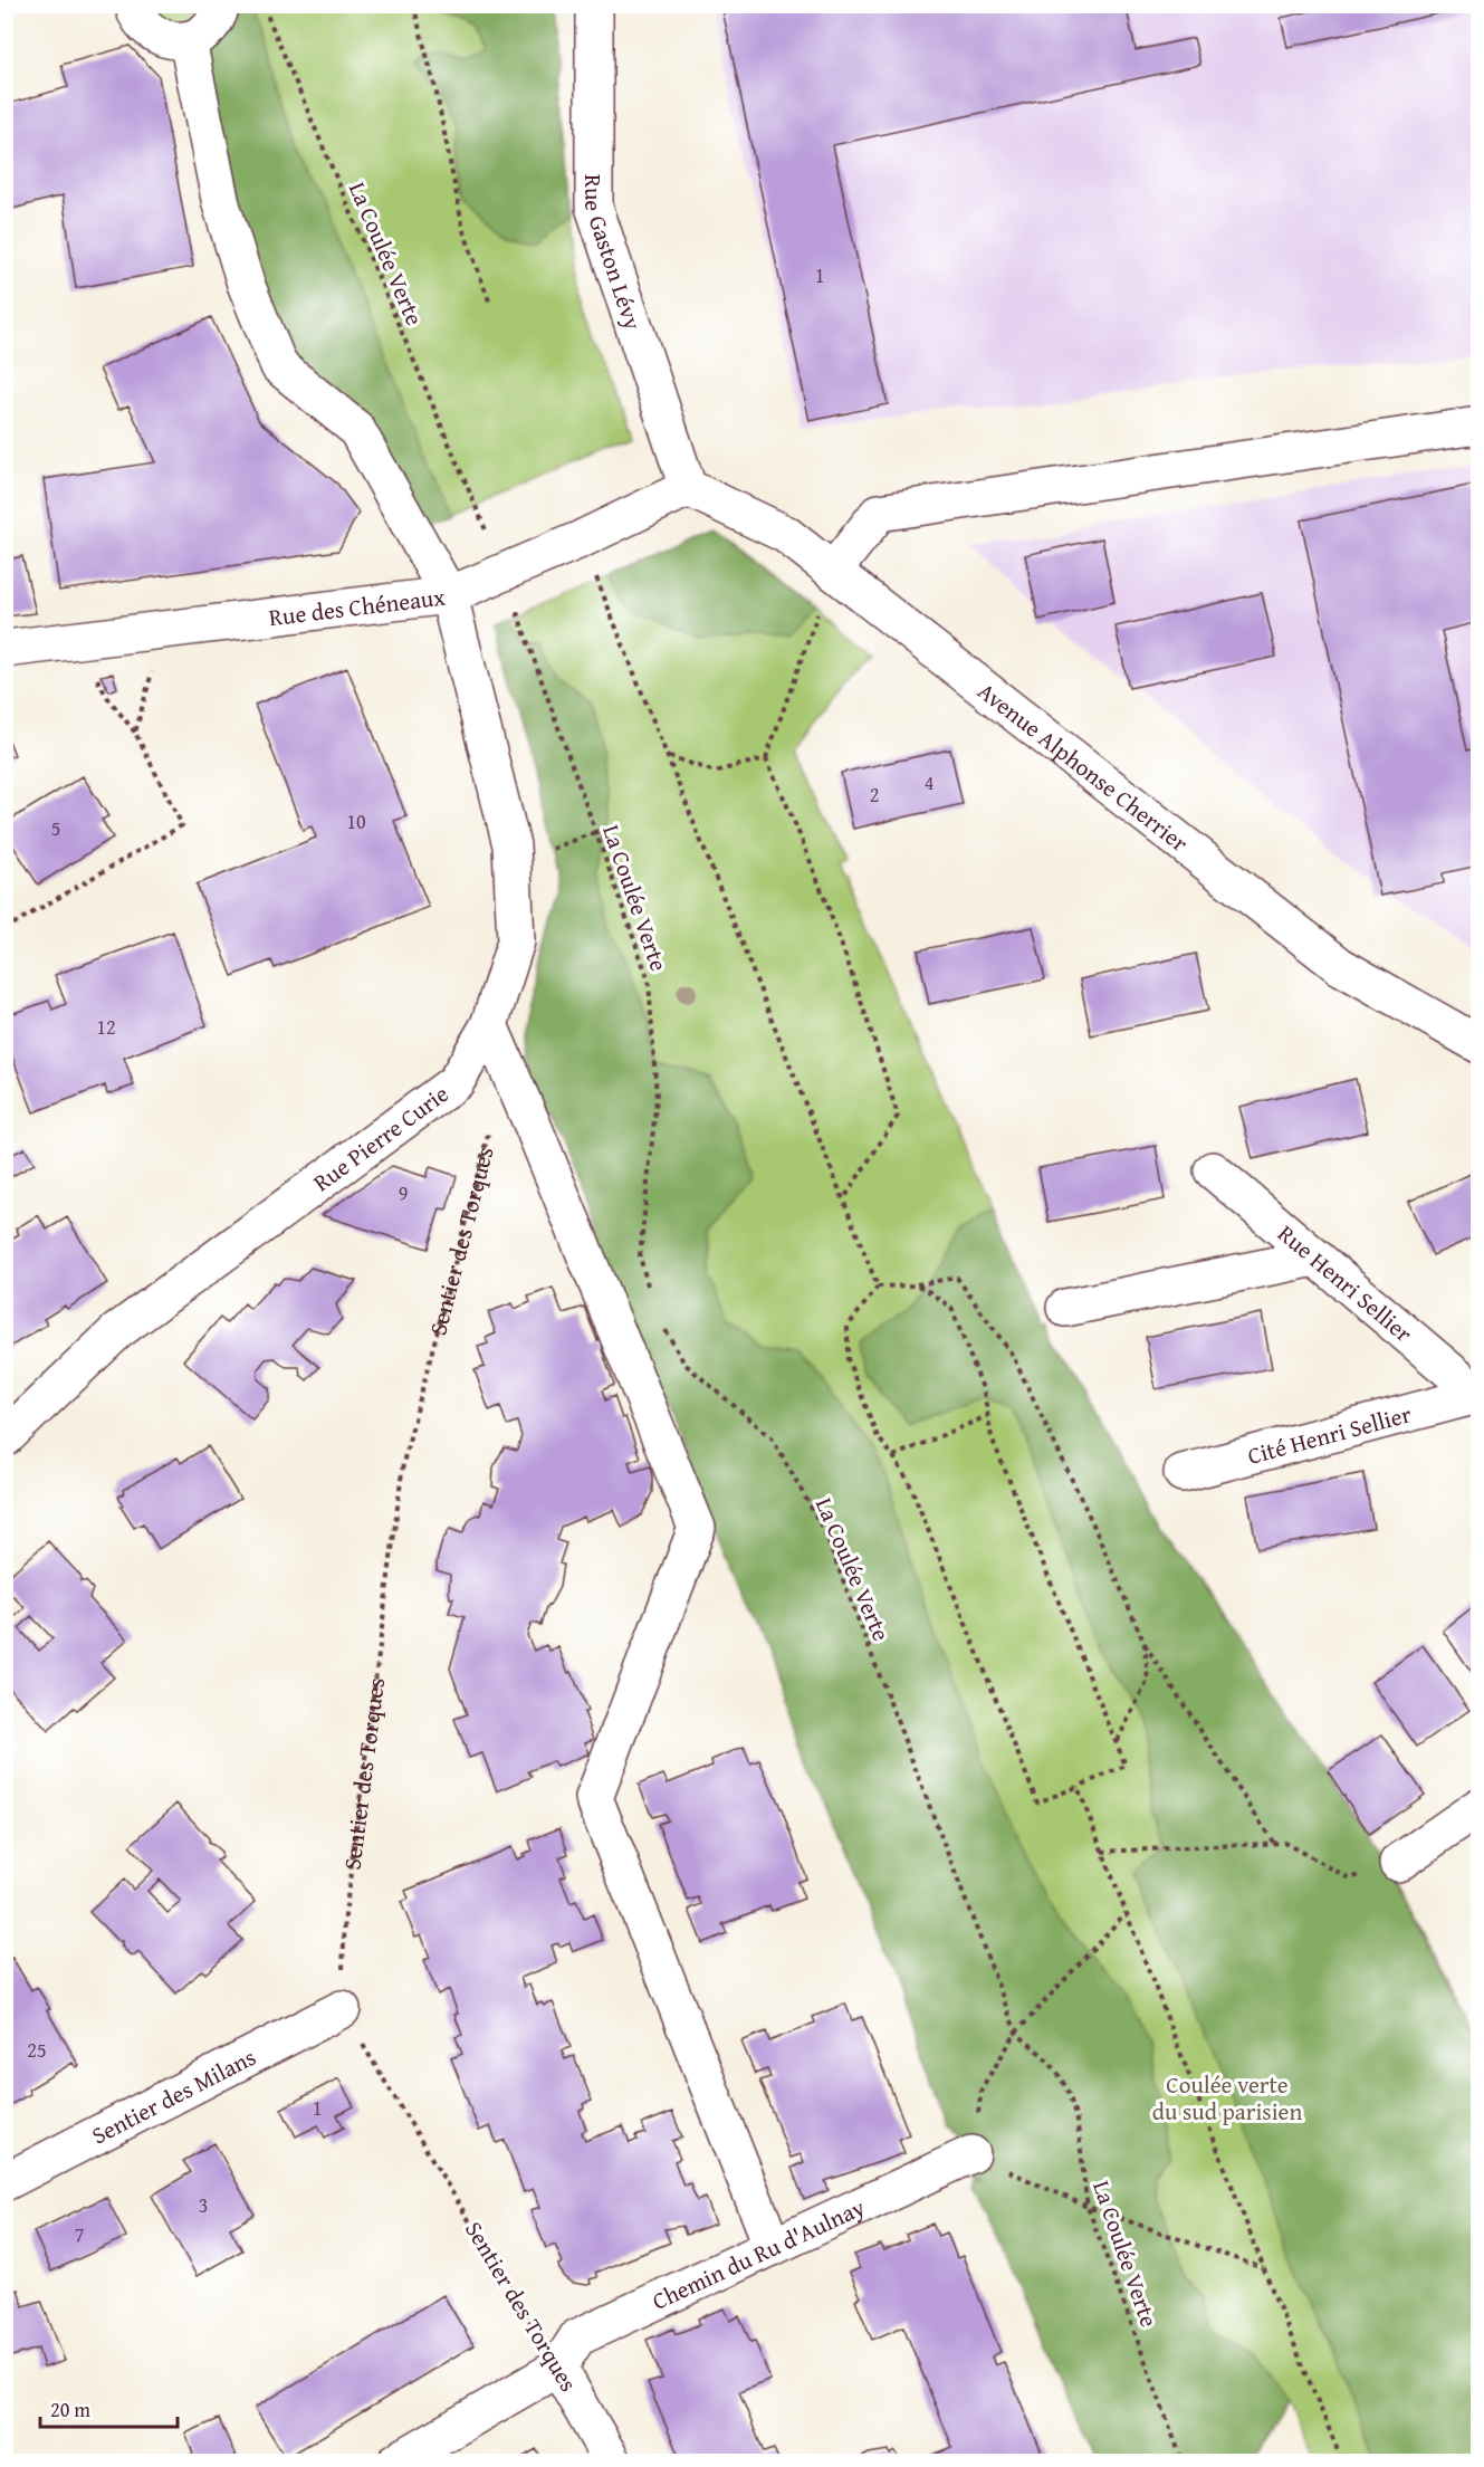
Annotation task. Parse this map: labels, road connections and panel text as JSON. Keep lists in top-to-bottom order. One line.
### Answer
{"streets":{"street":["Rue Gaston Lévy","Rue des Chéneaux","Avenue Alphonse Cherrier","Rue Pierre Curie","Sentier des Torques","Rue Henri Sellier","Cité Henri Sellier","Sentier des Milans","Chemin du Ru d'Aulnay"],"path":["La Coulée Verte"]},"crossings":[["Rue Gaston Lévy","Rue des Chéneaux"],["Rue Gaston Lévy","Avenue Alphonse Cherrier"],["Rue des Chéneaux","Avenue Alphonse Cherrier"],["Rue des Chéneaux","Rue Pierre Curie"],["Sentier des Torques","Sentier des Milans"],["Sentier des Torques","Chemin du Ru d'Aulnay"],["Rue Henri Sellier","Cité Henri Sellier"]],"parks":["Coulée verte du sud parisien"],"house_numbers":["1","4","2","10","5","12","9","25","1","3","7"],"scale_bar":"20 m"}
